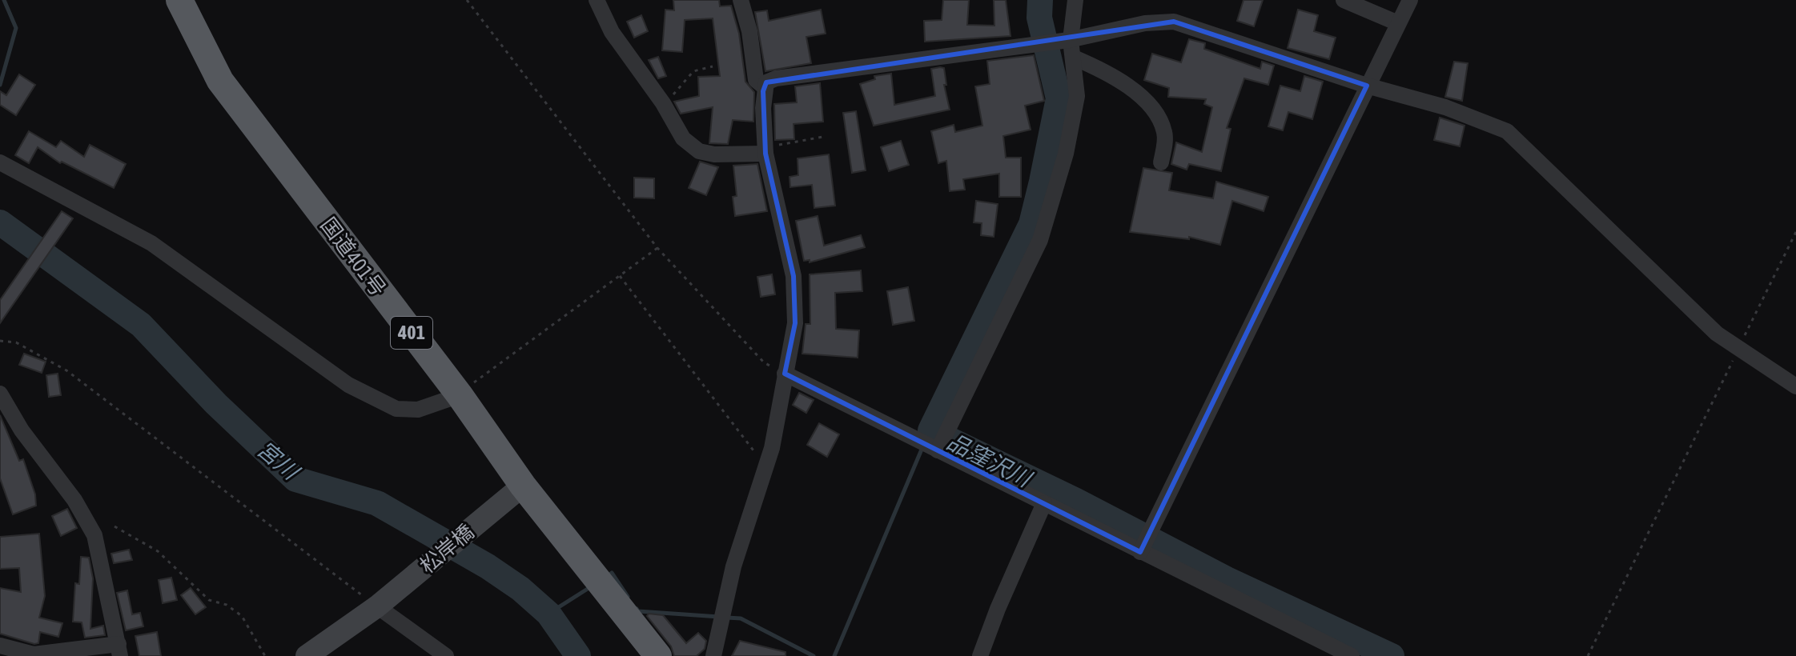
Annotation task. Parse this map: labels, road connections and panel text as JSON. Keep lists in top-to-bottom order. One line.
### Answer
{"streets":{"highway":["国道401号","401"],"main road":["松岸橋"]},"crossings":[["国道401号","松岸橋"]],"water":["宮川","品窪沢川"]}
